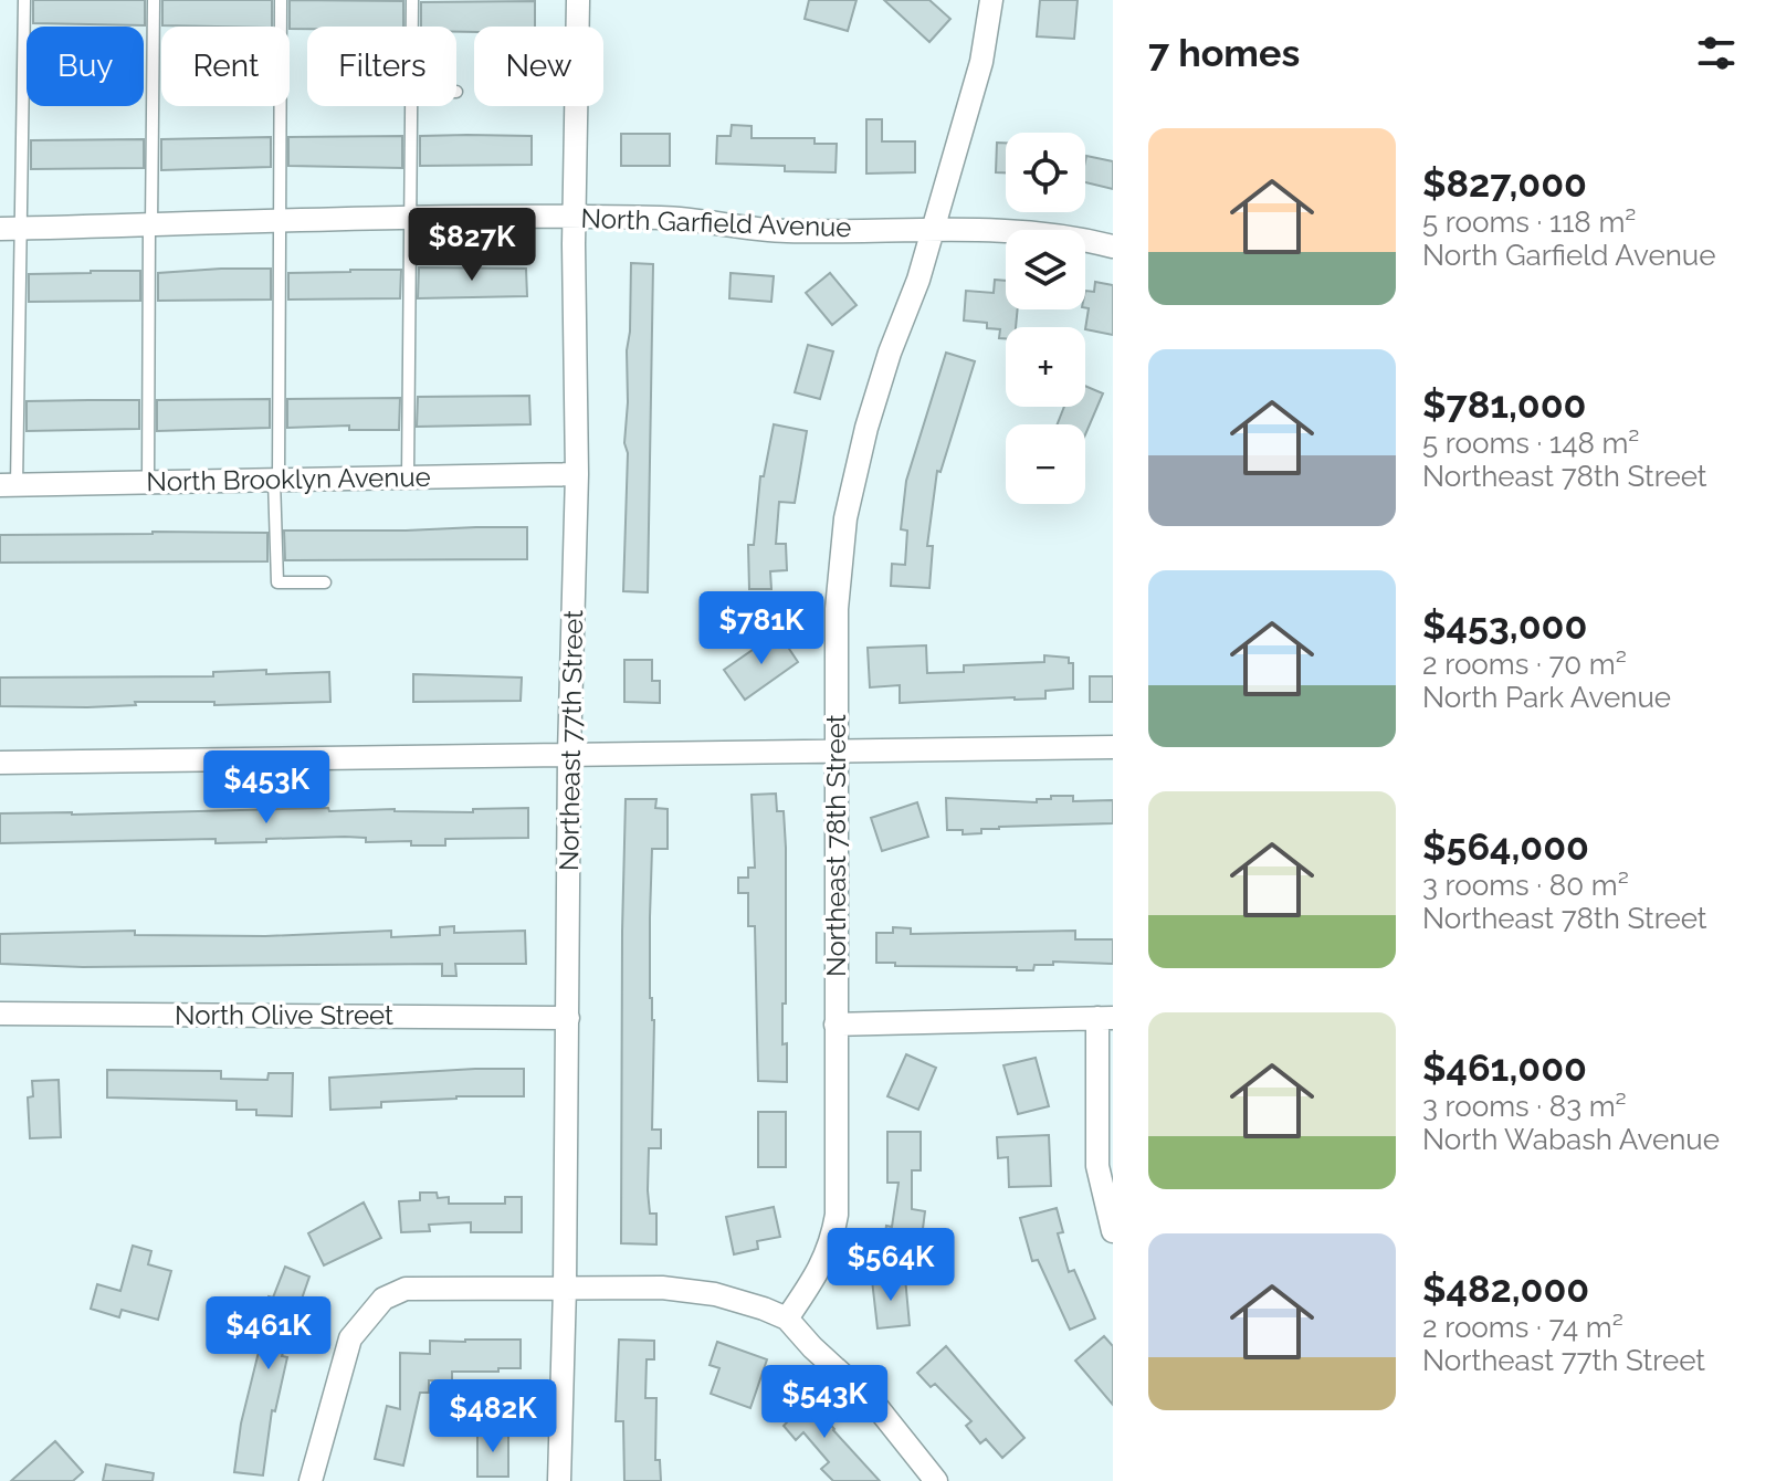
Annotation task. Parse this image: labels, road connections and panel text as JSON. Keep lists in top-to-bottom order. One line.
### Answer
{"streets":{"street":["North Garfield Avenue","North Brooklyn Avenue","Northeast 77th Street","Northeast 78th Street","North Olive Street"]},"crossings":[["North Garfield Avenue","Northeast 77th Street"],["North Garfield Avenue","Northeast 78th Street"],["North Brooklyn Avenue","Northeast 77th Street"],["Northeast 77th Street","North Olive Street"]],"page":{"heading":"7 homes","chip":["Buy","Rent","Filters","New"],"list":[{"name":"$827,000","note":"5 rooms · 118 m² · North Garfield Avenue"},{"name":"$781,000","note":"5 rooms · 148 m² · Northeast 78th Street"},{"name":"$453,000","note":"2 rooms · 70 m² · North Park Avenue"},{"name":"$564,000","note":"3 rooms · 80 m² · Northeast 78th Street"},{"name":"$461,000","note":"3 rooms · 83 m² · North Wabash Avenue"},{"name":"$482,000","note":"2 rooms · 74 m² · Northeast 77th Street"}],"map_buttons":["+","−"],"price":["$827K","$781K","$453K","$564K","$461K","$543K","$482K"]}}
